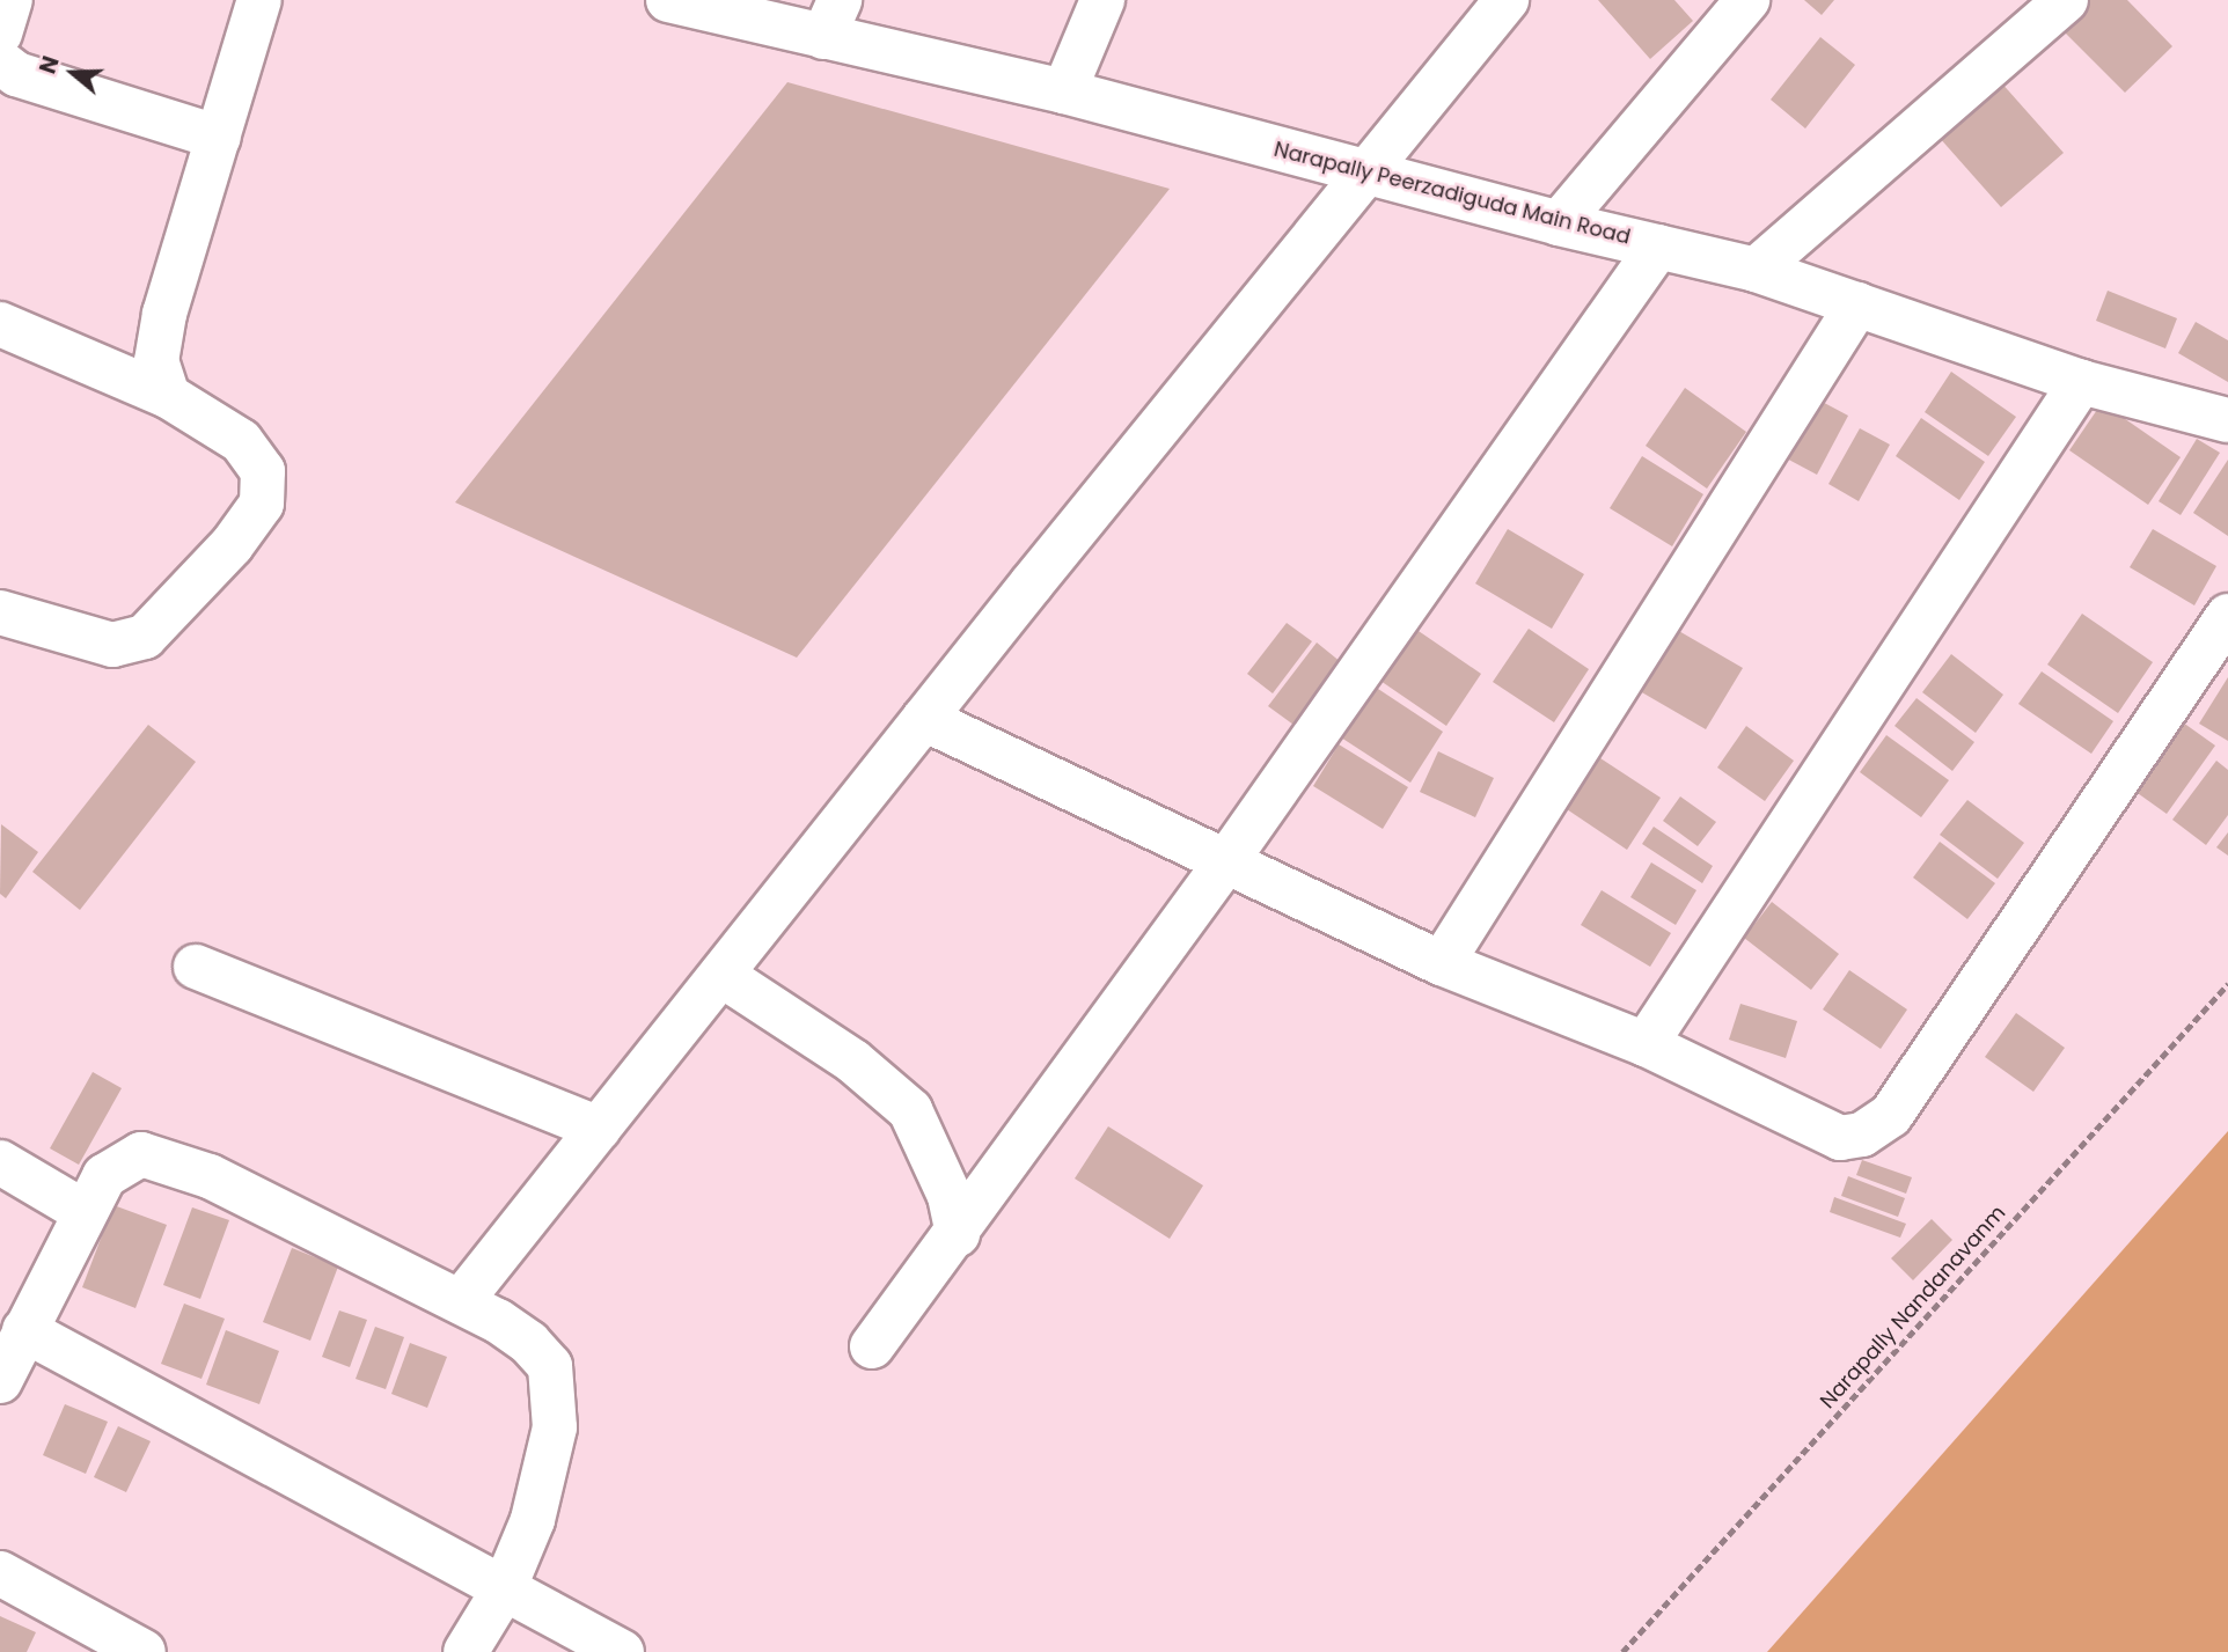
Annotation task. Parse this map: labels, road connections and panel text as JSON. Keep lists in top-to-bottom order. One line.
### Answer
{"streets":{"street":["Narapally Peerzadiguda Main Road"],"path":["Narapally Nandanavanm"]},"north":"left"}
